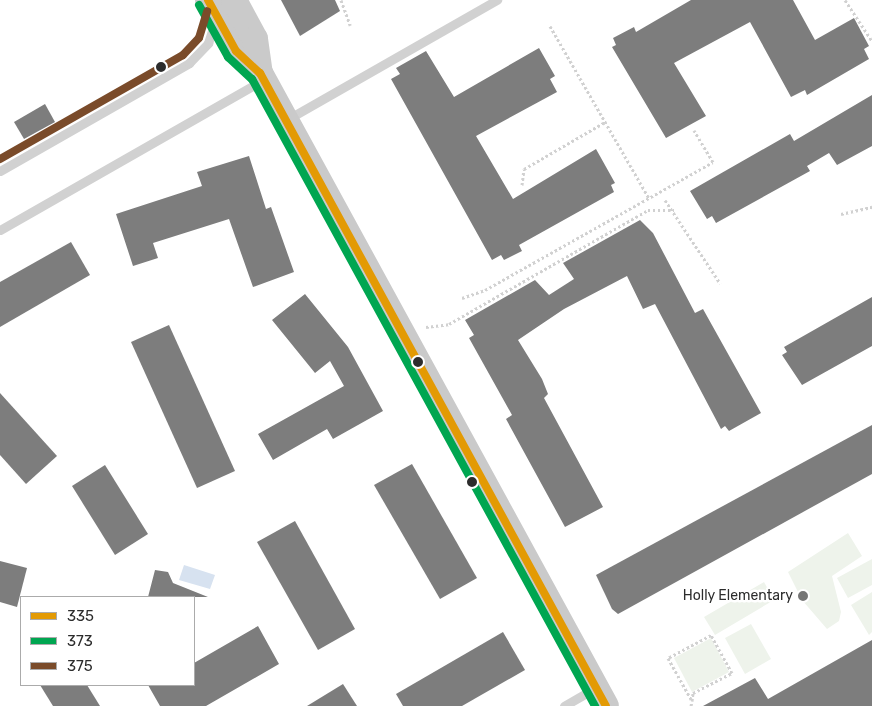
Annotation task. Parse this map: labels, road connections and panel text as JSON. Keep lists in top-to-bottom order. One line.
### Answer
{"places":["Holly Elementary"],"lines":["transit line 335","transit line 373","transit line 375"],"legend":["335","373","375"]}
